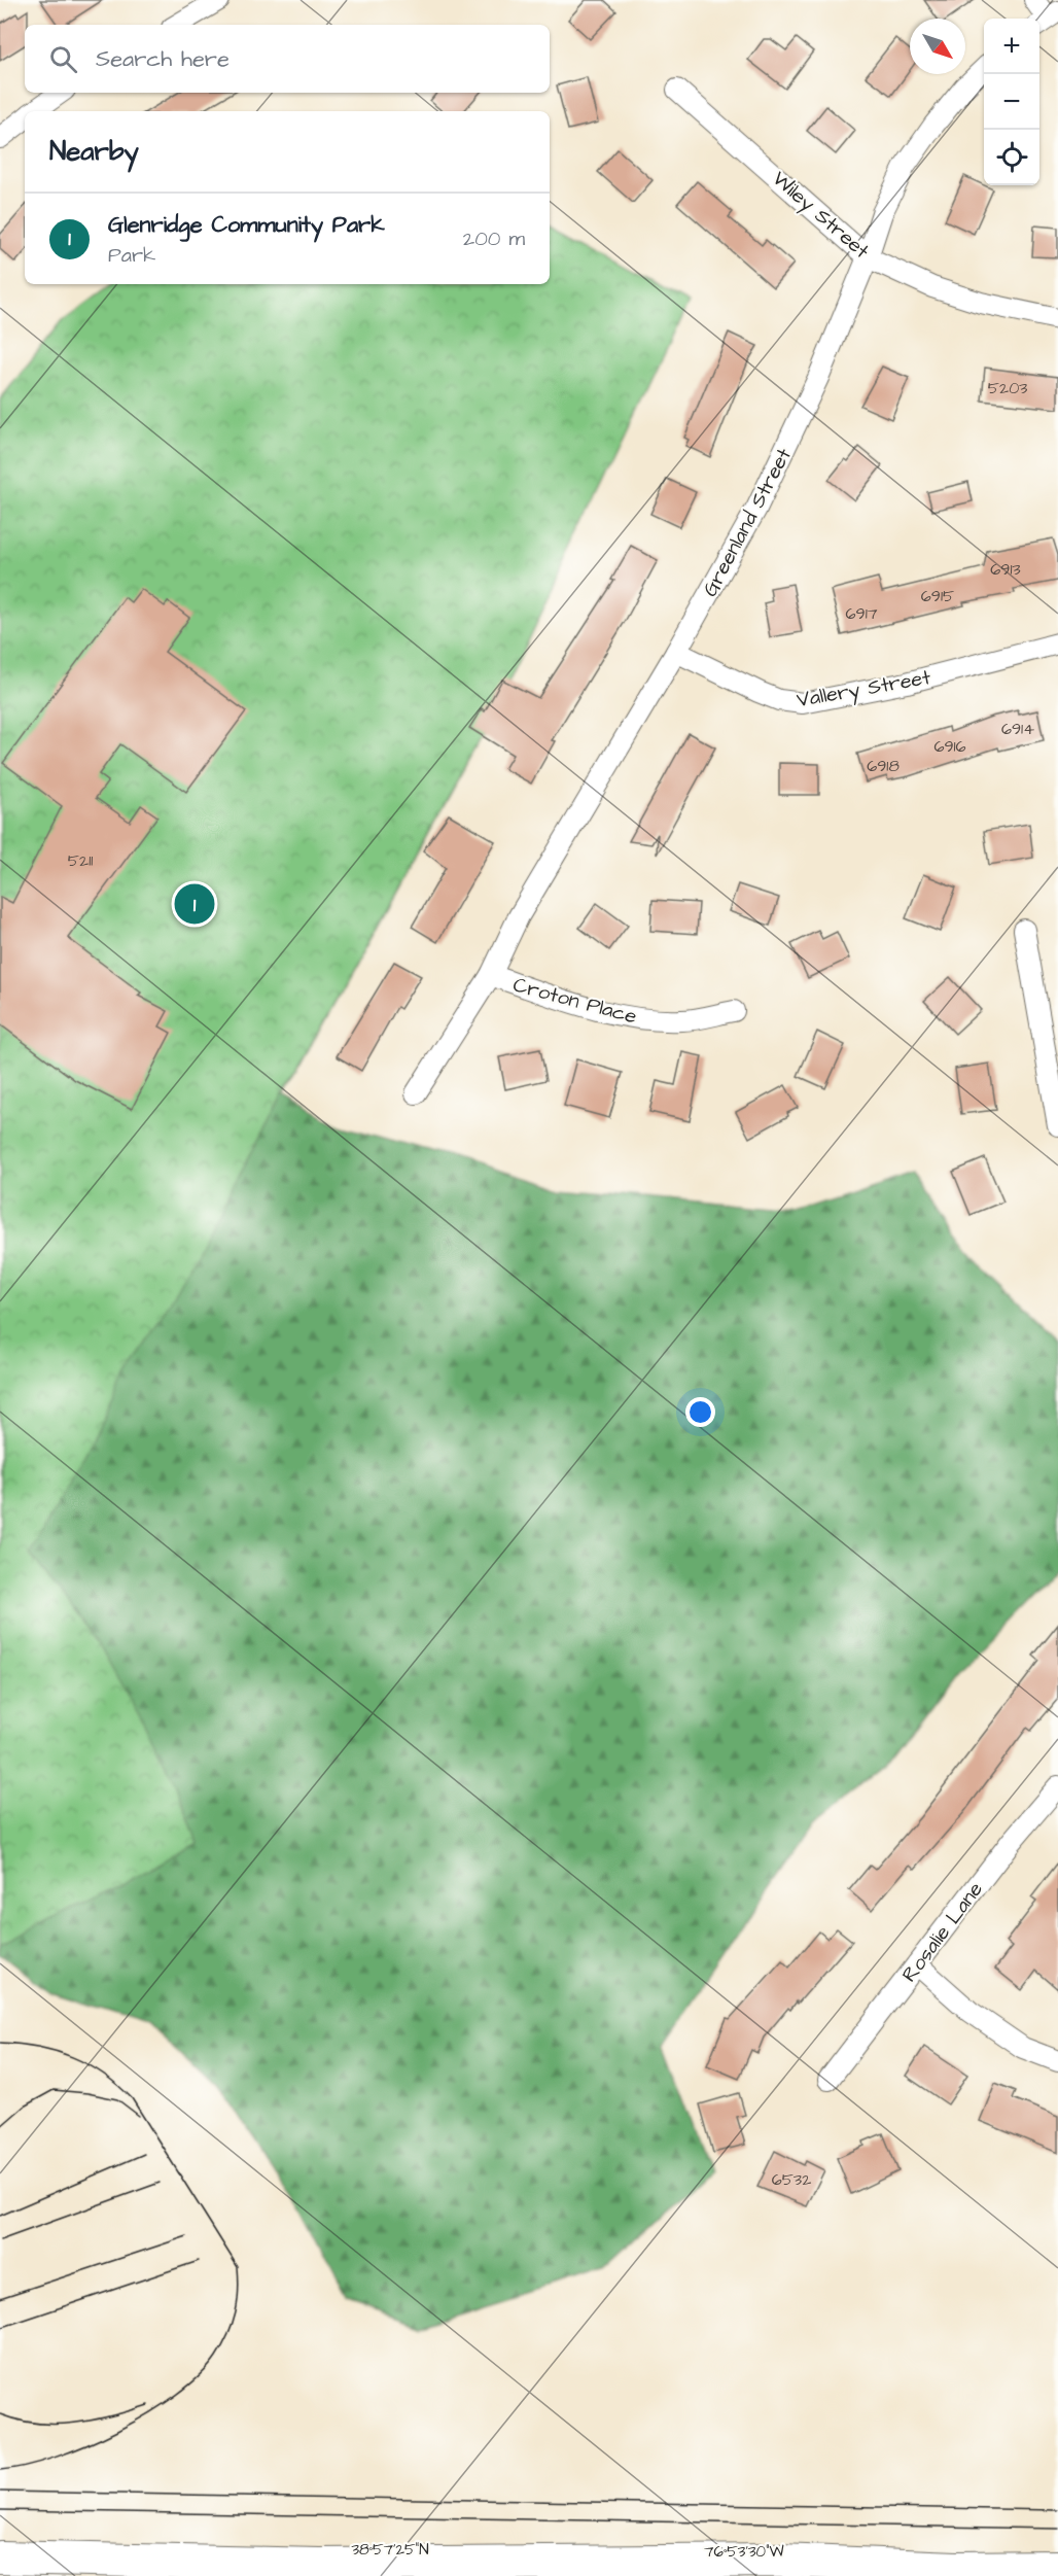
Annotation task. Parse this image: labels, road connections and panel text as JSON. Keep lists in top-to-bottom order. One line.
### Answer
{"streets":{"street":["Wiley Street","Greenland Street","Vallery Street","Croton Place","Rosalie Lane"]},"crossings":[["Wiley Street","Greenland Street"],["Greenland Street","Vallery Street"],["Greenland Street","Croton Place"]],"house_numbers":["5203","6913","6915","6917","6914","6916","6918","5211","6532"],"north":"bottom right","page":{"map_buttons":["+","−"],"search":"Search here","heading":"Nearby","list":[{"mark":"1","name":"Glenridge Community Park","note":"Park","value":"200 m"}],"pins":"1"},"coordinates":["38°57'25\"N","76°53'30\"W"]}
